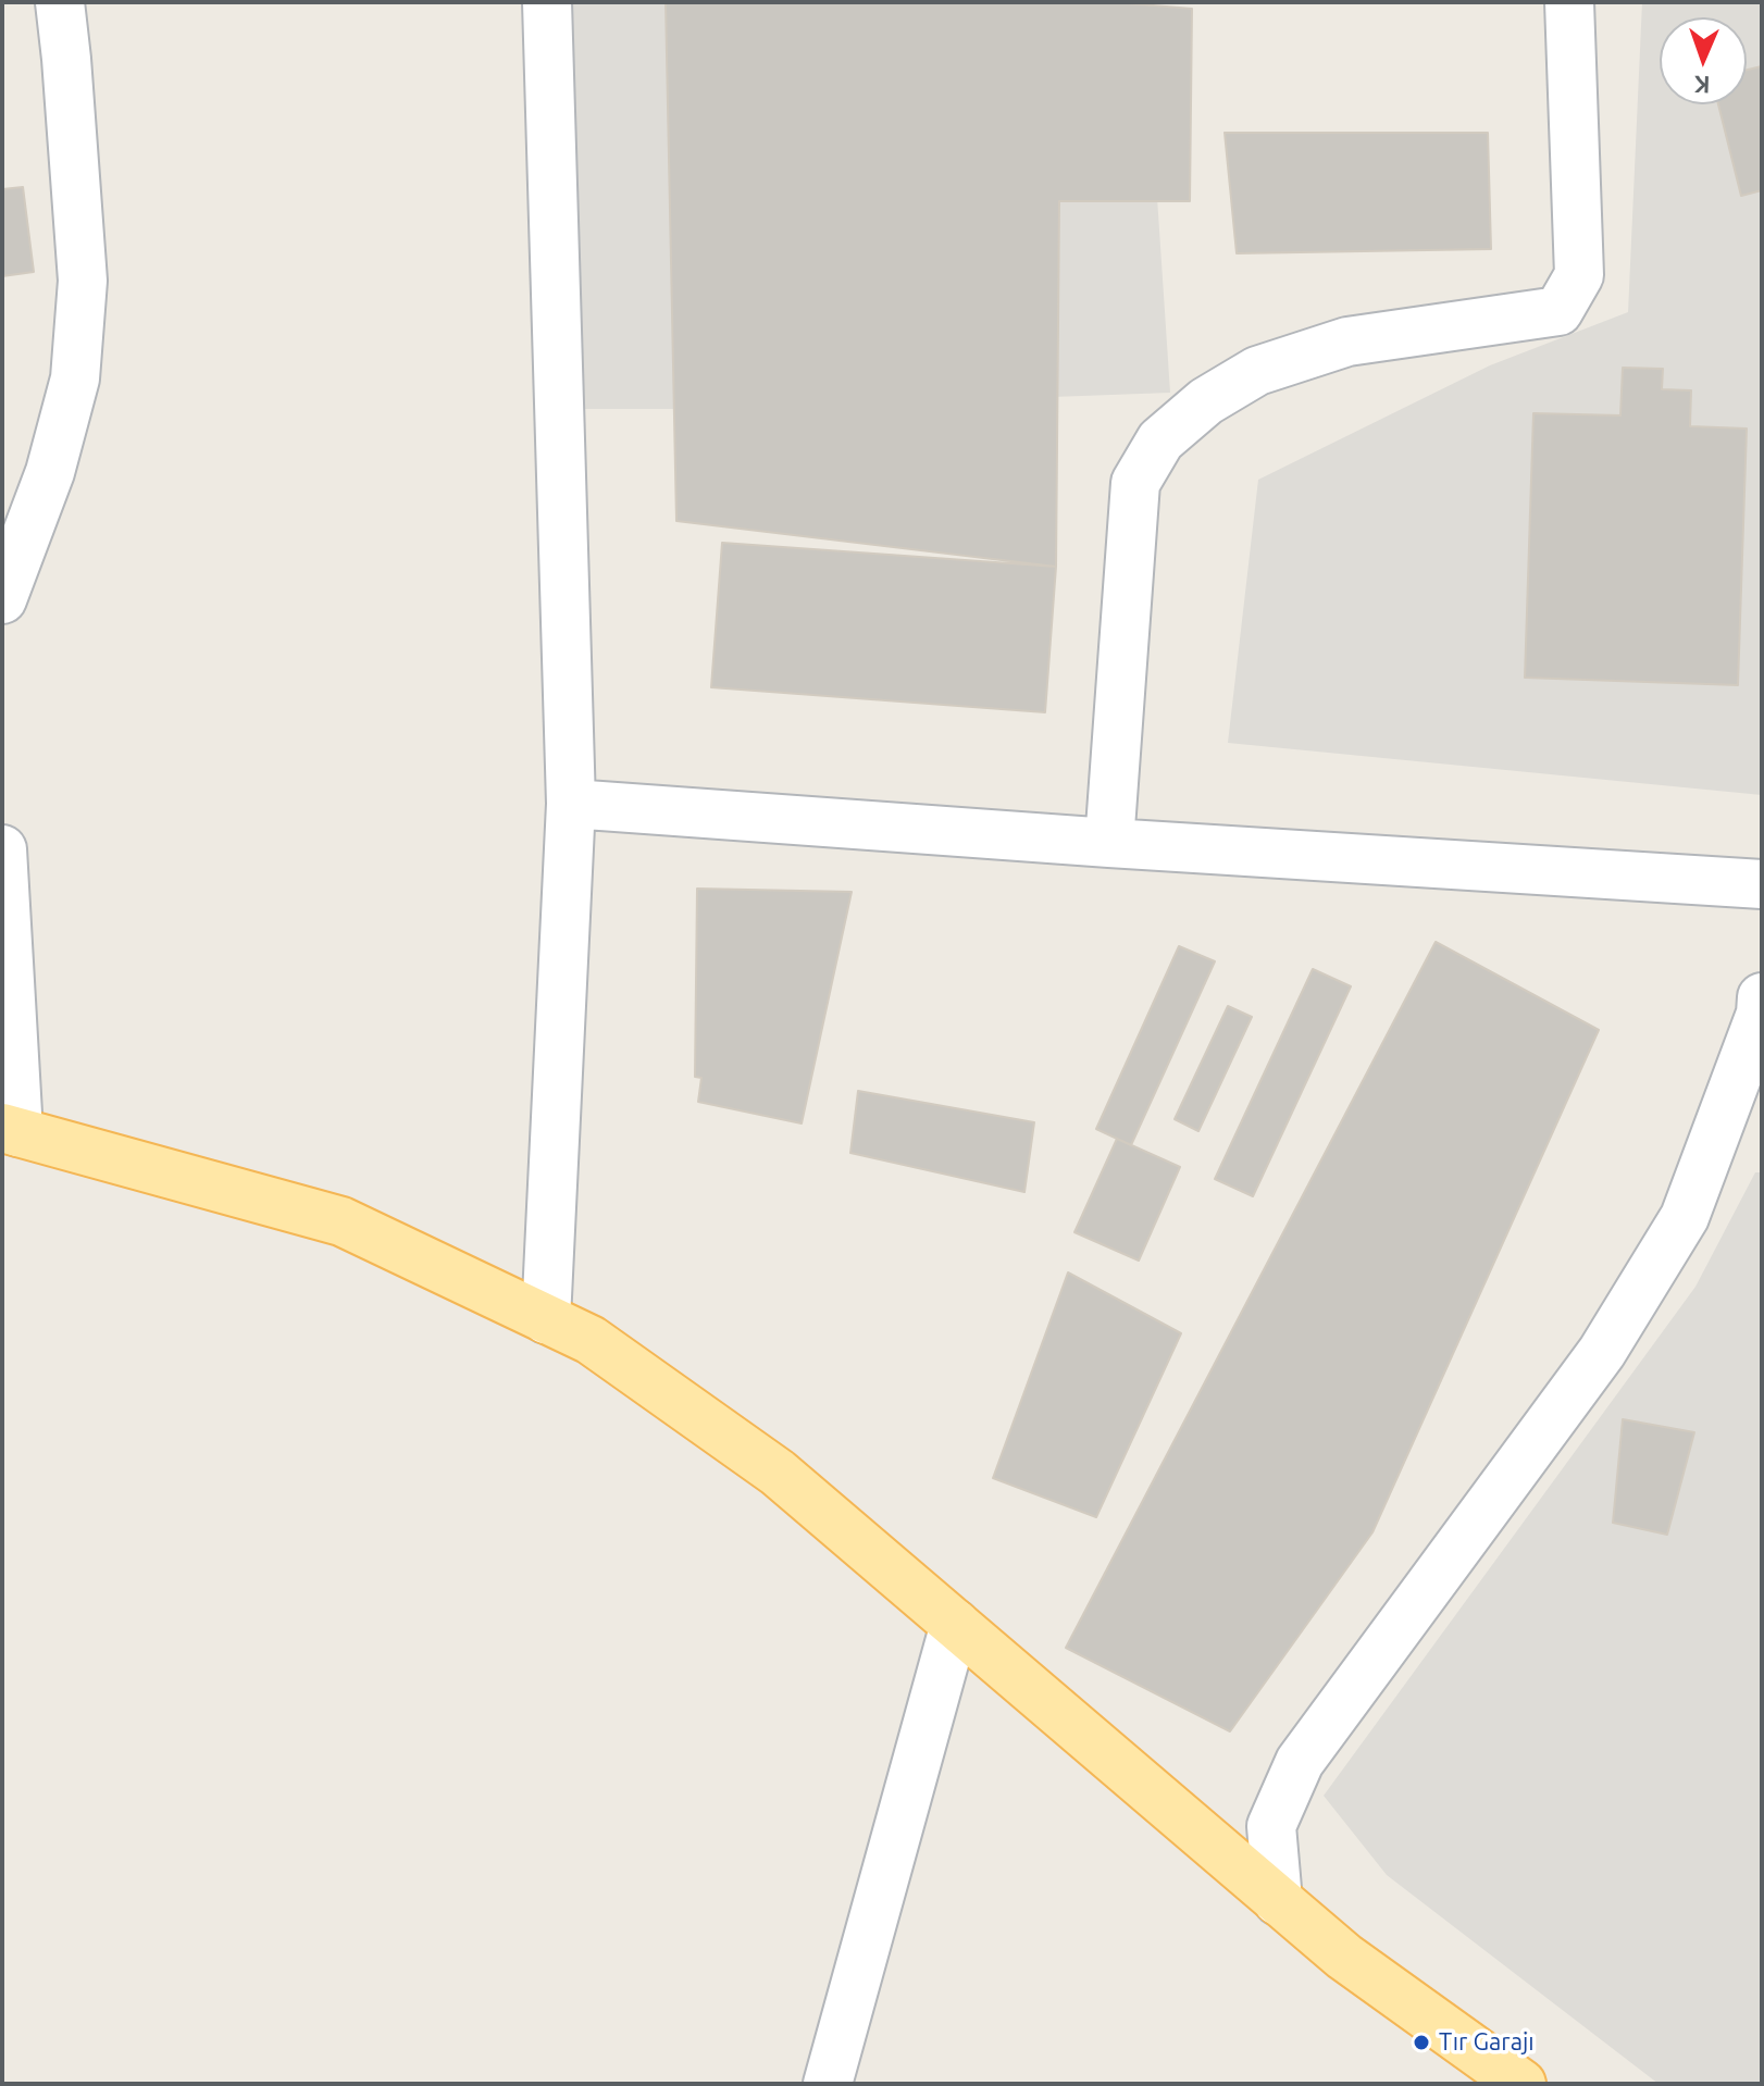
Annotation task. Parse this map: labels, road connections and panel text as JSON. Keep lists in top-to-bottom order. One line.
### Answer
{"places":["Tır Garajı"],"north":"bottom"}
